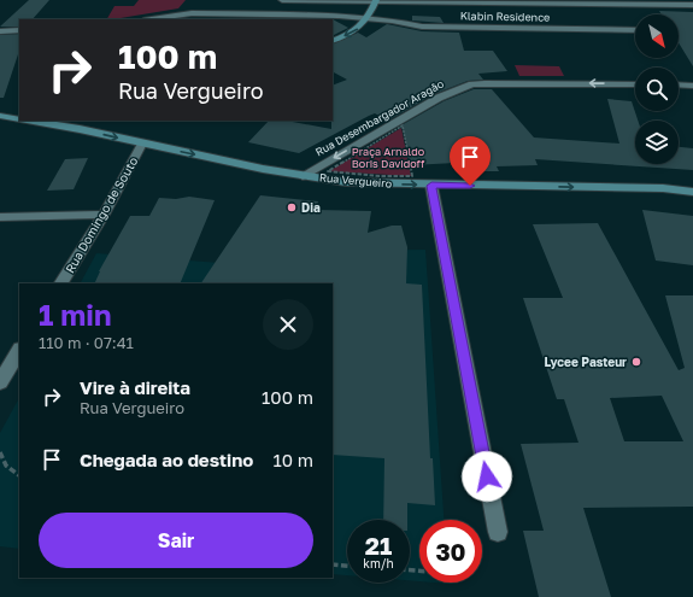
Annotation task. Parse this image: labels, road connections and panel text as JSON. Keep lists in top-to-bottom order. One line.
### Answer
{"streets":{"main road":["Rua Vergueiro"],"street":["Klabin Residence","Rua Desembargador Aragão","Rua Domingo de Souto"]},"crossings":[["Rua Desembargador Aragão","Rua Vergueiro"],["Rua Vergueiro","Rua Domingo de Souto"]],"one_way":["Rua Vergueiro"],"parks":["Praça Arnaldo Boris Davidoff"],"places":["Dia","Lycee Pasteur"],"north":"bottom right","page":{"turn":["100 m","Rua Vergueiro"],"heading":["1 min","110 m · 07:41"],"list":[{"name":"Vire à direita","note":"Rua Vergueiro","value":"100 m"},{"name":"Chegada ao destino","value":"10 m"}],"buttons":"Sair","speed":"21 km/h","limit":"30"}}
